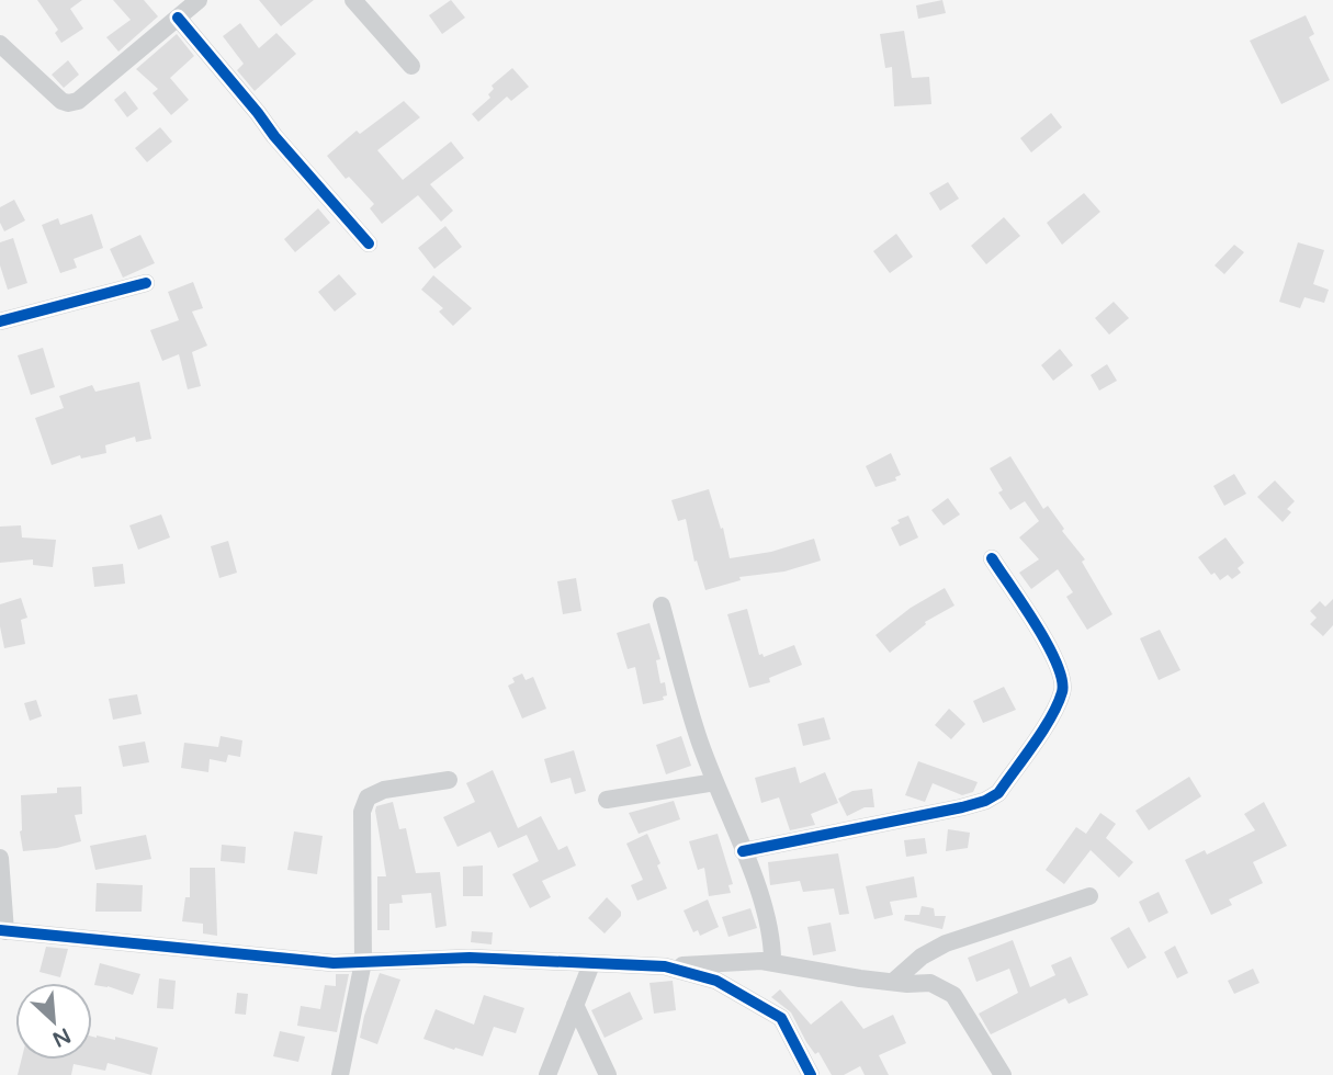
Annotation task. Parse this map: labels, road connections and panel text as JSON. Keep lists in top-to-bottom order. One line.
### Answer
{"north":"bottom right"}
